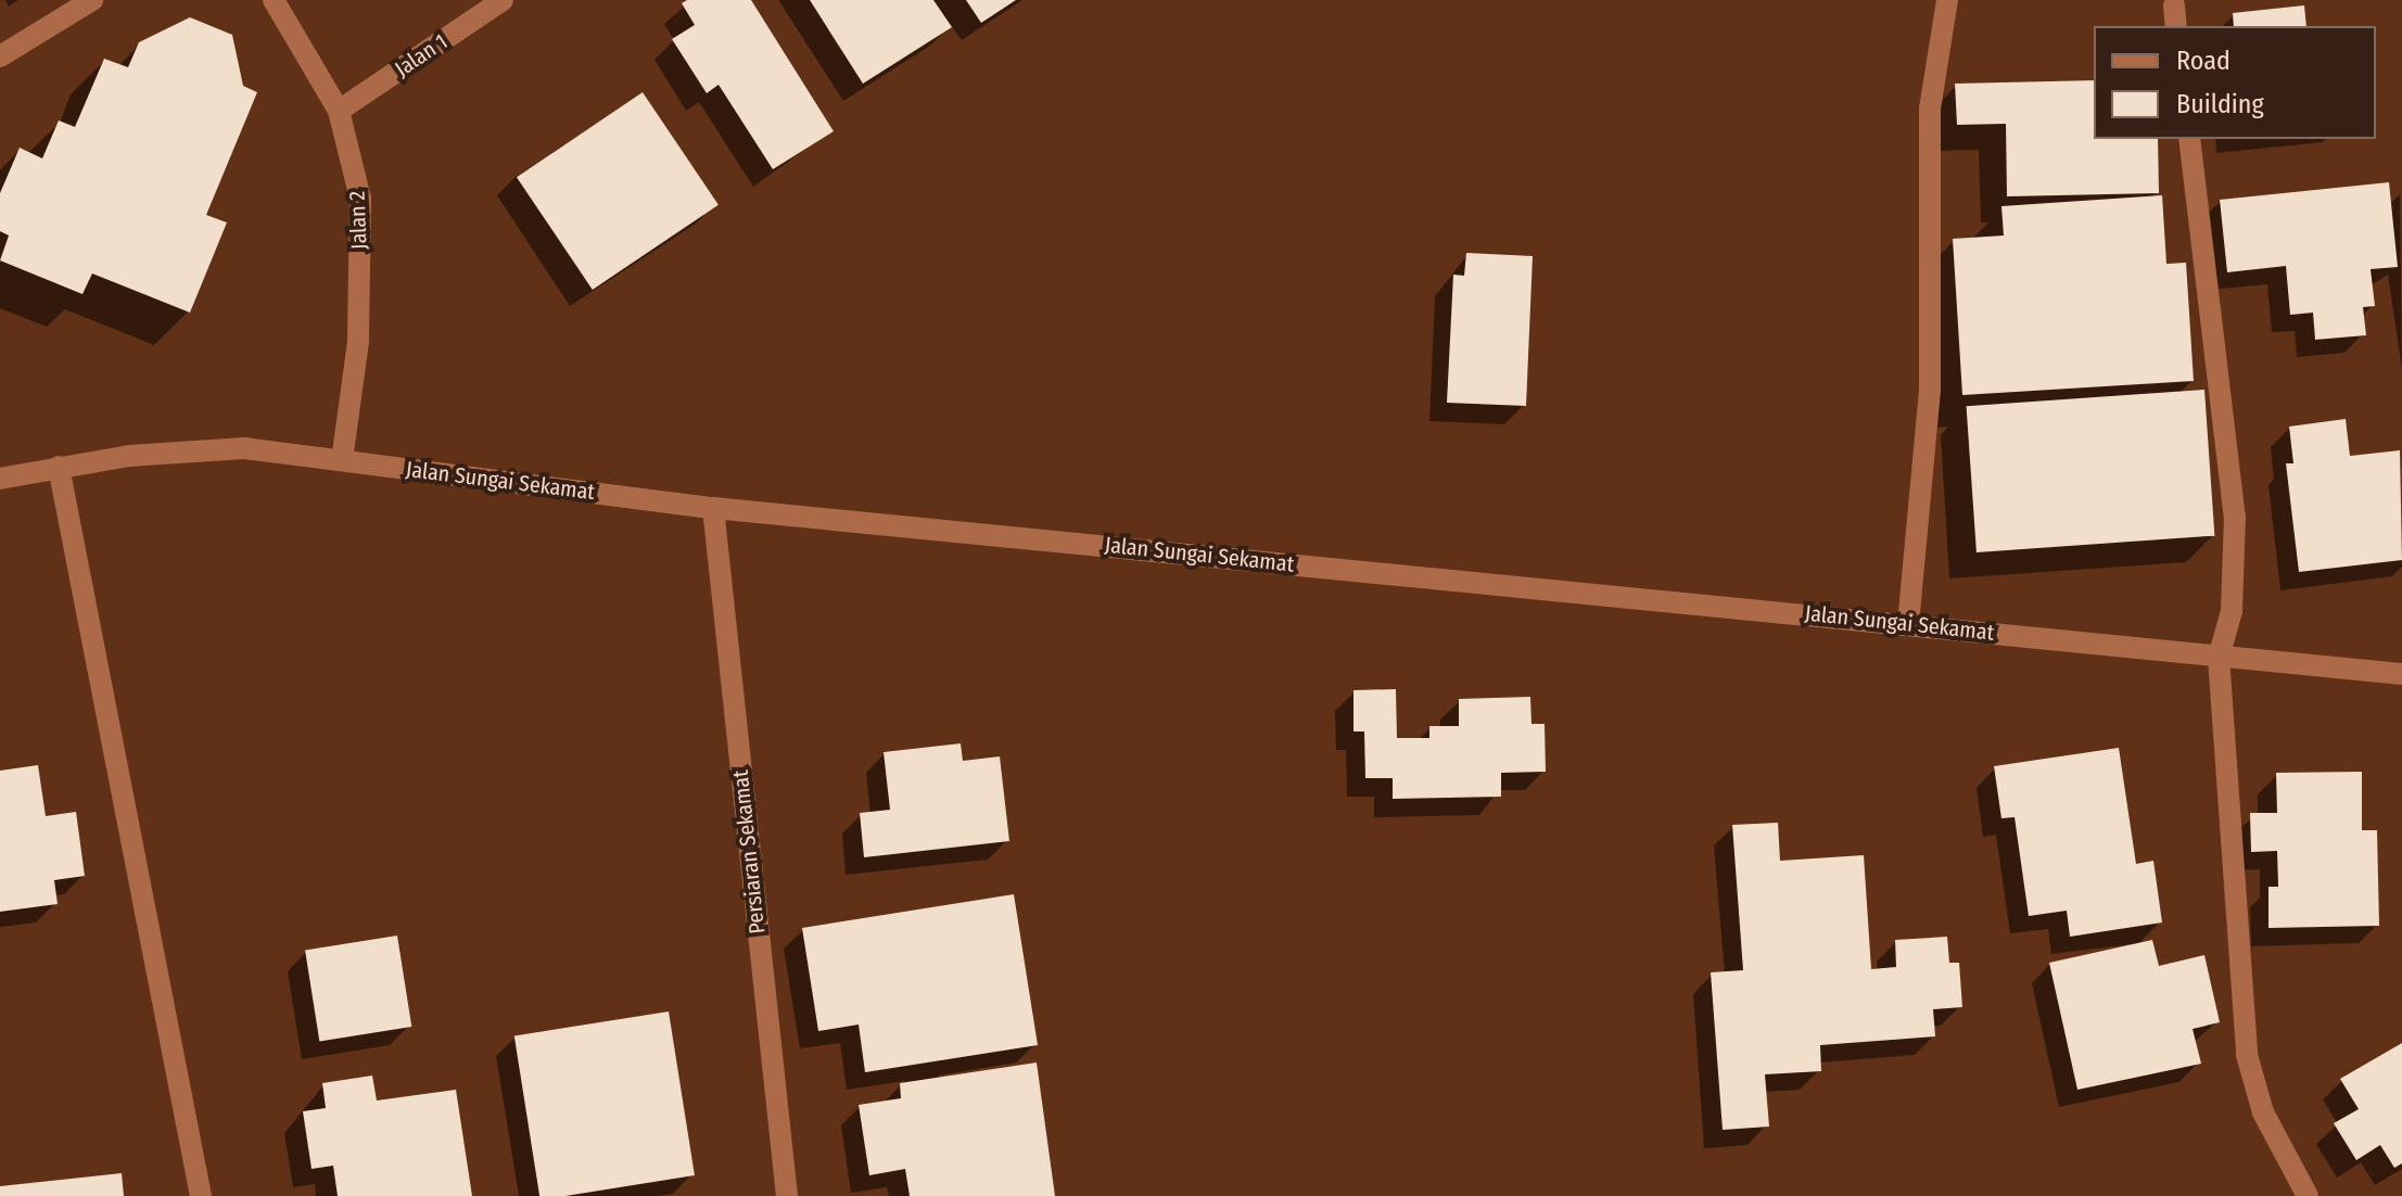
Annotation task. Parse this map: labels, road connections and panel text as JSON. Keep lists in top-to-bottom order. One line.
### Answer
{"streets":{"street":["Jalan 1","Jalan 2","Jalan Sungai Sekamat","Persiaran Sekamat"]},"crossings":[["Jalan 1","Jalan 2"],["Jalan 2","Jalan Sungai Sekamat"],["Jalan Sungai Sekamat","Persiaran Sekamat"]],"legend":["Road","Building"]}
